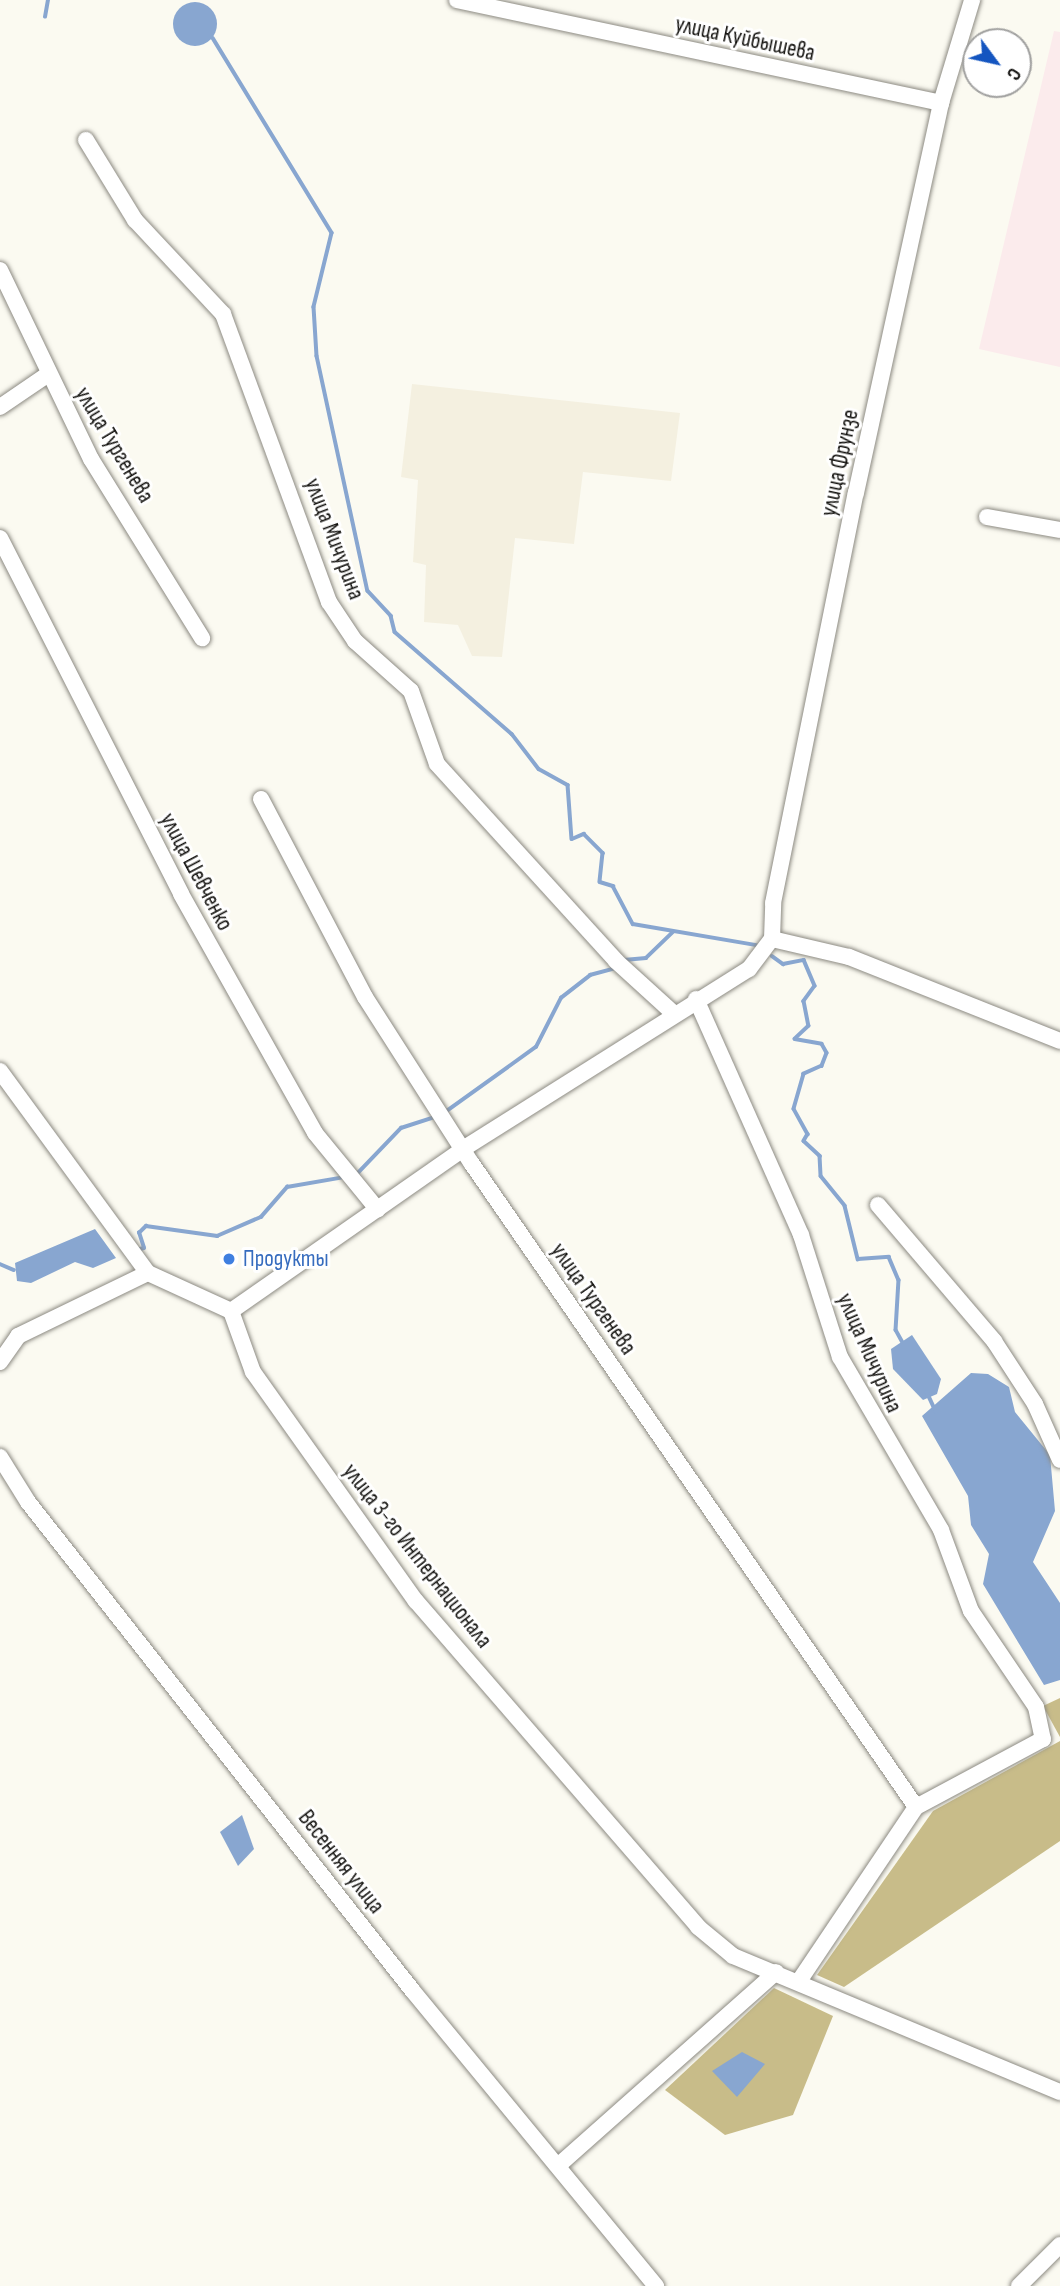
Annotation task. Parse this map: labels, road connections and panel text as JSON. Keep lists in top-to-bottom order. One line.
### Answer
{"streets":{"street":["улица Куйбышева","улица Тургенева","улица Фрунзе","улица Мичурина","улица Шевченко","улица 3-го Интернационала","Весенняя улица"]},"crossings":[["улица Куйбышева","улица Фрунзе"],["улица Тургенева","улица Мичурина"]],"places":["Продукты"],"north":"bottom right"}
